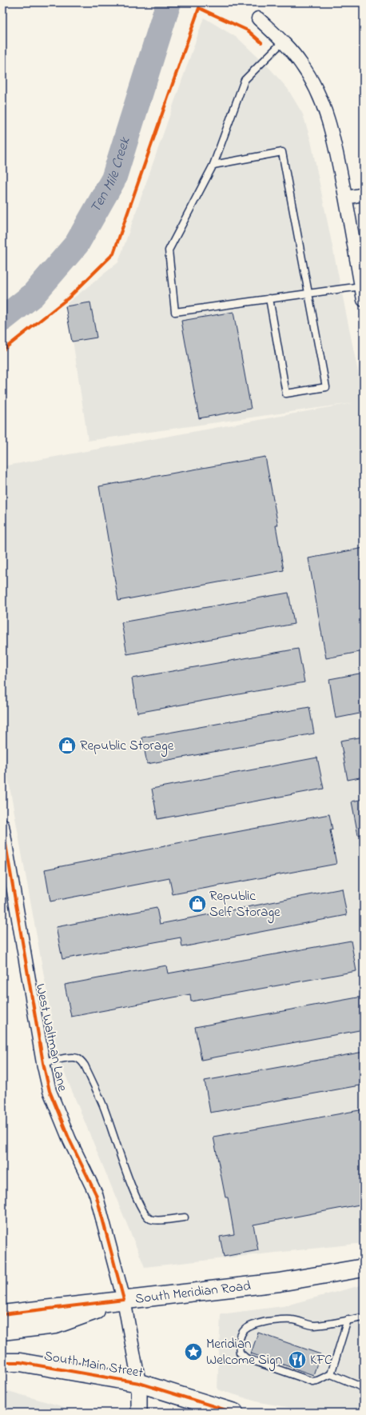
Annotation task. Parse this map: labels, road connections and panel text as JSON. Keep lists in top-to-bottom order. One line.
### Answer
{"streets":{"main road":["South Meridian Road","South Main Street"],"street":["West Waltman Lane"]},"crossings":[["West Waltman Lane","South Meridian Road"],["West Waltman Lane","South Main Street"]],"water":["Ten Mile Creek"],"places":{"shop":["Republic Storage","Republic Self Storage"],"place":["Meridian Welcome Sign"],"restaurant":["KFC"]}}
